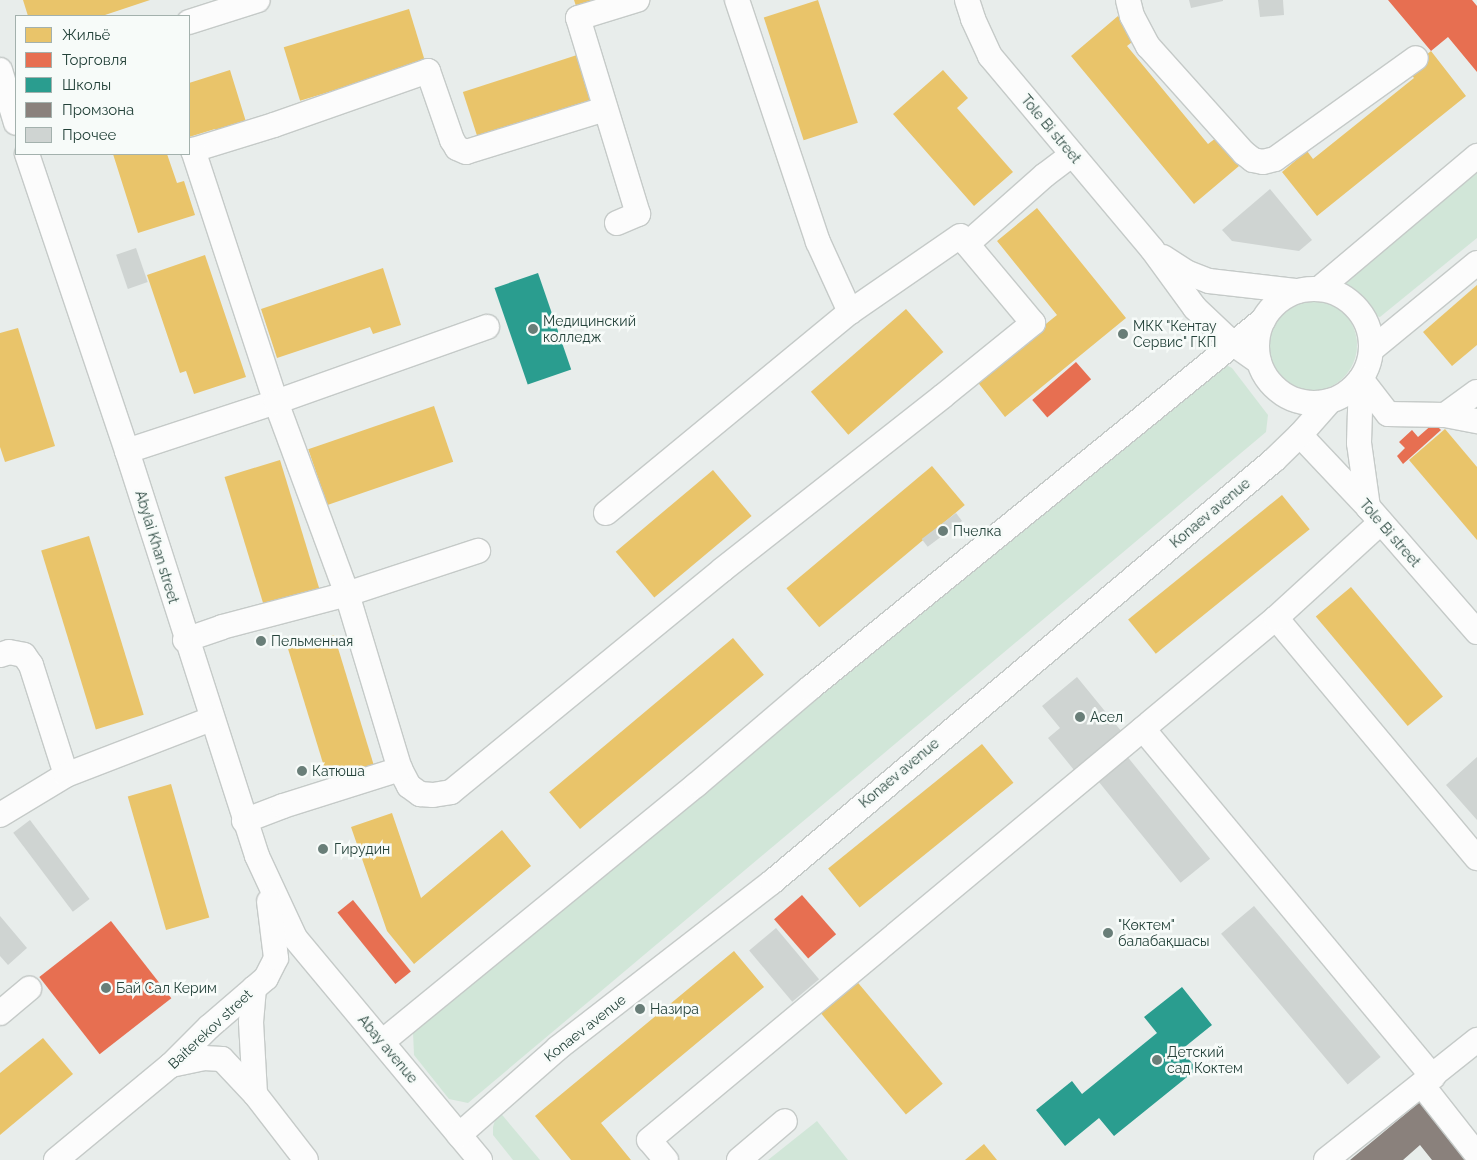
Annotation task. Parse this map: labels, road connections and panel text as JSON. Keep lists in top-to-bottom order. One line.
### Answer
{"streets":{"street":["Tole Bi street","Konaev avenue","Abylai Khan street","Baiterekov street","Abay avenue"]},"crossings":[["Tole Bi street","Konaev avenue"],["Konaev avenue","Abay avenue"],["Abylai Khan street","Baiterekov street"],["Abylai Khan street","Abay avenue"]],"places":["Медицинский колледж","МКК \"Кентау Сервис\" ГКП","Пчелка","Пельменная","Асел","Катюша","Гирудин","\"Көктем\" балабақшасы","Бай Сал Керим","Назира","Детский сад Коктем"],"legend":["Жильё","Торговля","Школы","Промзона","Прочее"]}
